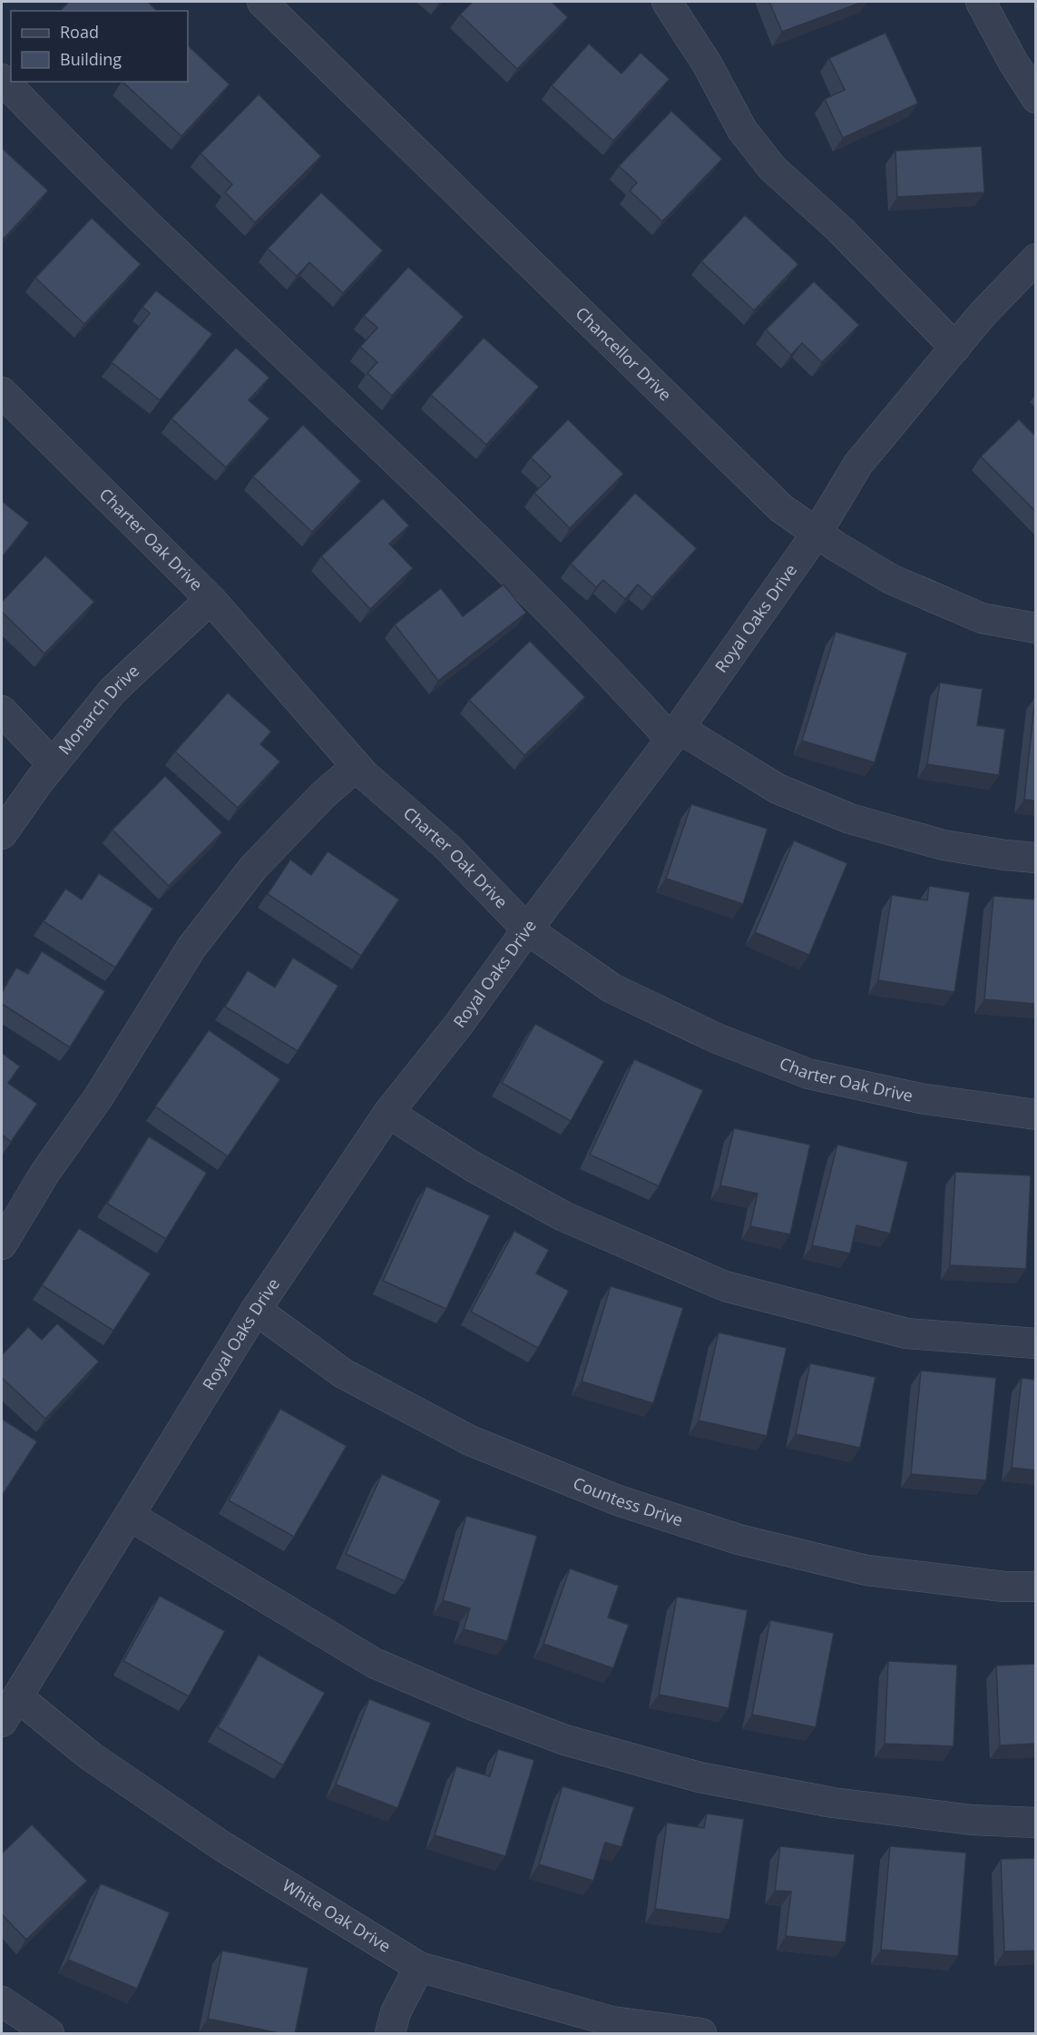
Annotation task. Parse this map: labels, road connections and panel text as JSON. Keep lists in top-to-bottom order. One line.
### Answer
{"streets":{"street":["Chancellor Drive","Charter Oak Drive","Royal Oaks Drive","Monarch Drive","Countess Drive","White Oak Drive"]},"crossings":[["Chancellor Drive","Royal Oaks Drive"],["Charter Oak Drive","Royal Oaks Drive"],["Charter Oak Drive","Monarch Drive"],["Royal Oaks Drive","Countess Drive"],["Royal Oaks Drive","White Oak Drive"]],"legend":["Road","Building"]}
